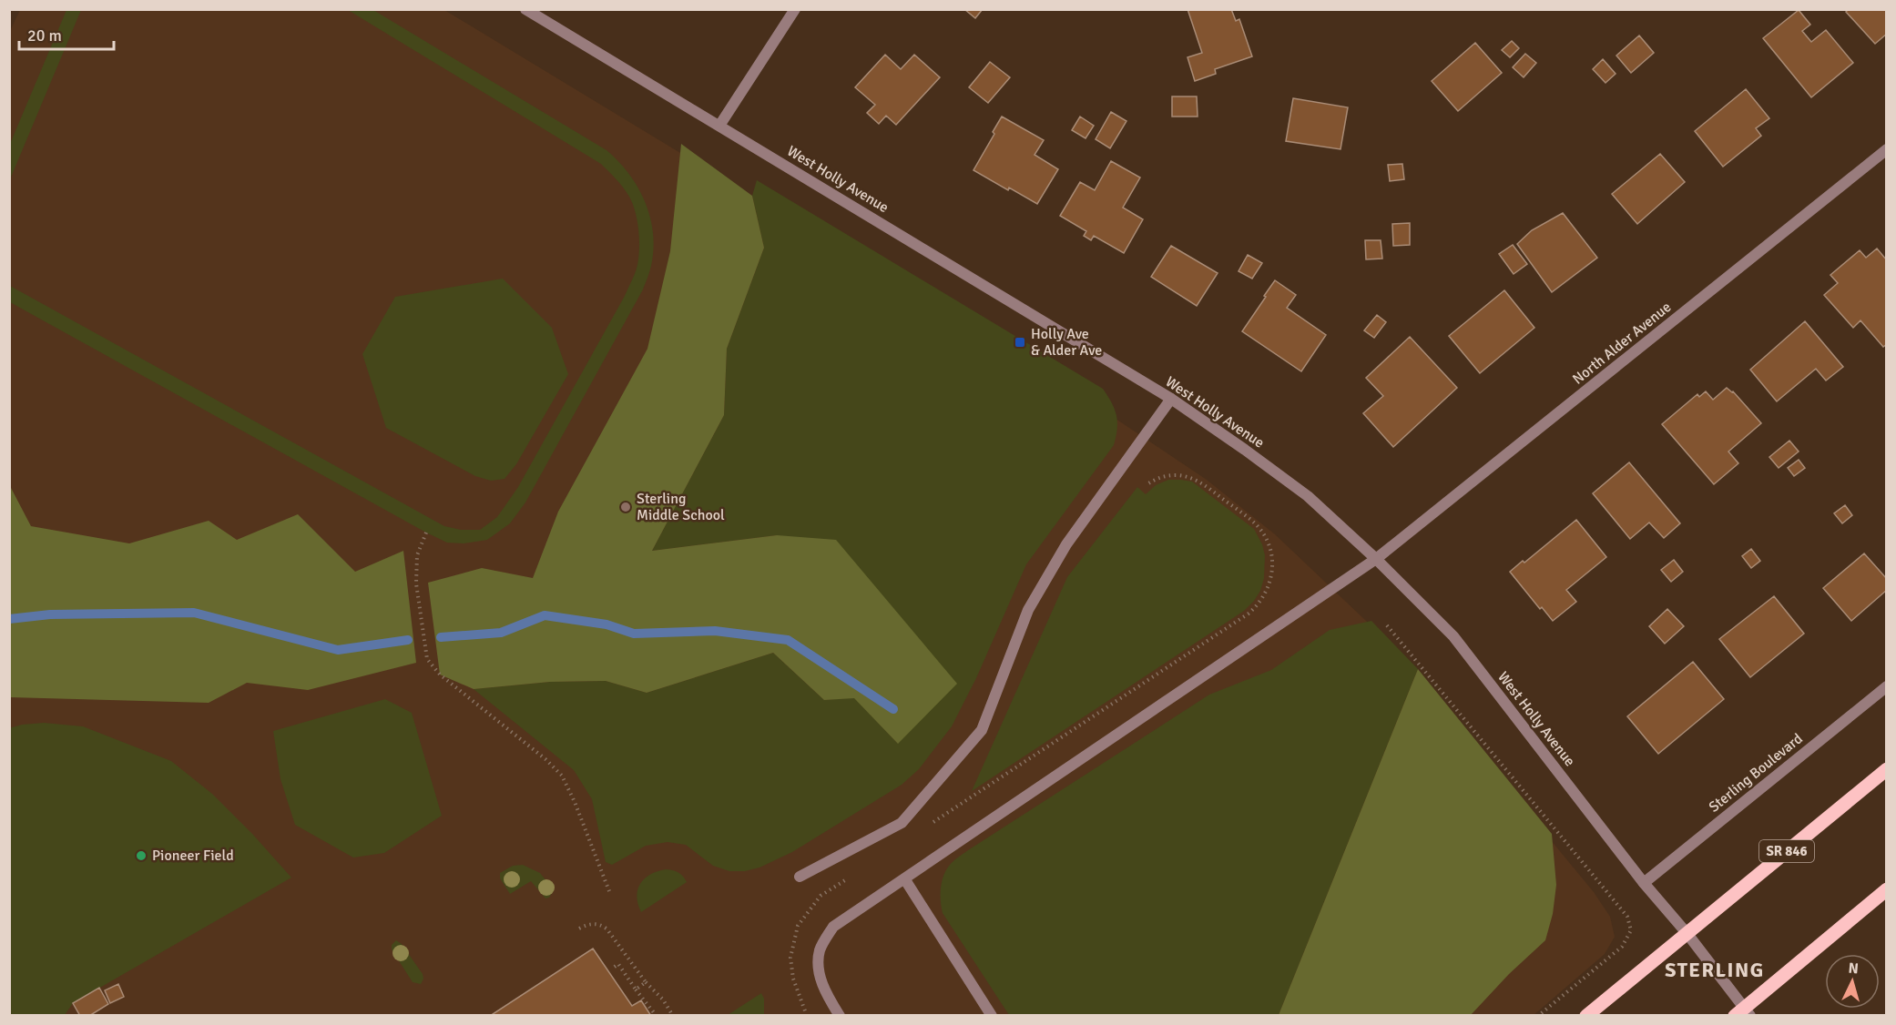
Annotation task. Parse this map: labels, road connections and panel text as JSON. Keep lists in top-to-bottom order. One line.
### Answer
{"streets":{"main road":["SR 846"],"street":["West Holly Avenue","North Alder Avenue","Sterling Boulevard"]},"crossings":[["West Holly Avenue","North Alder Avenue"],["West Holly Avenue","Sterling Boulevard"],["West Holly Avenue","SR 846"]],"districts":["STERLING"],"places":{"transit":["Holly Ave & Alder Ave"],"other":["Sterling Middle School","Pioneer Field"]},"scale_bar":"20 m","north":"top"}
